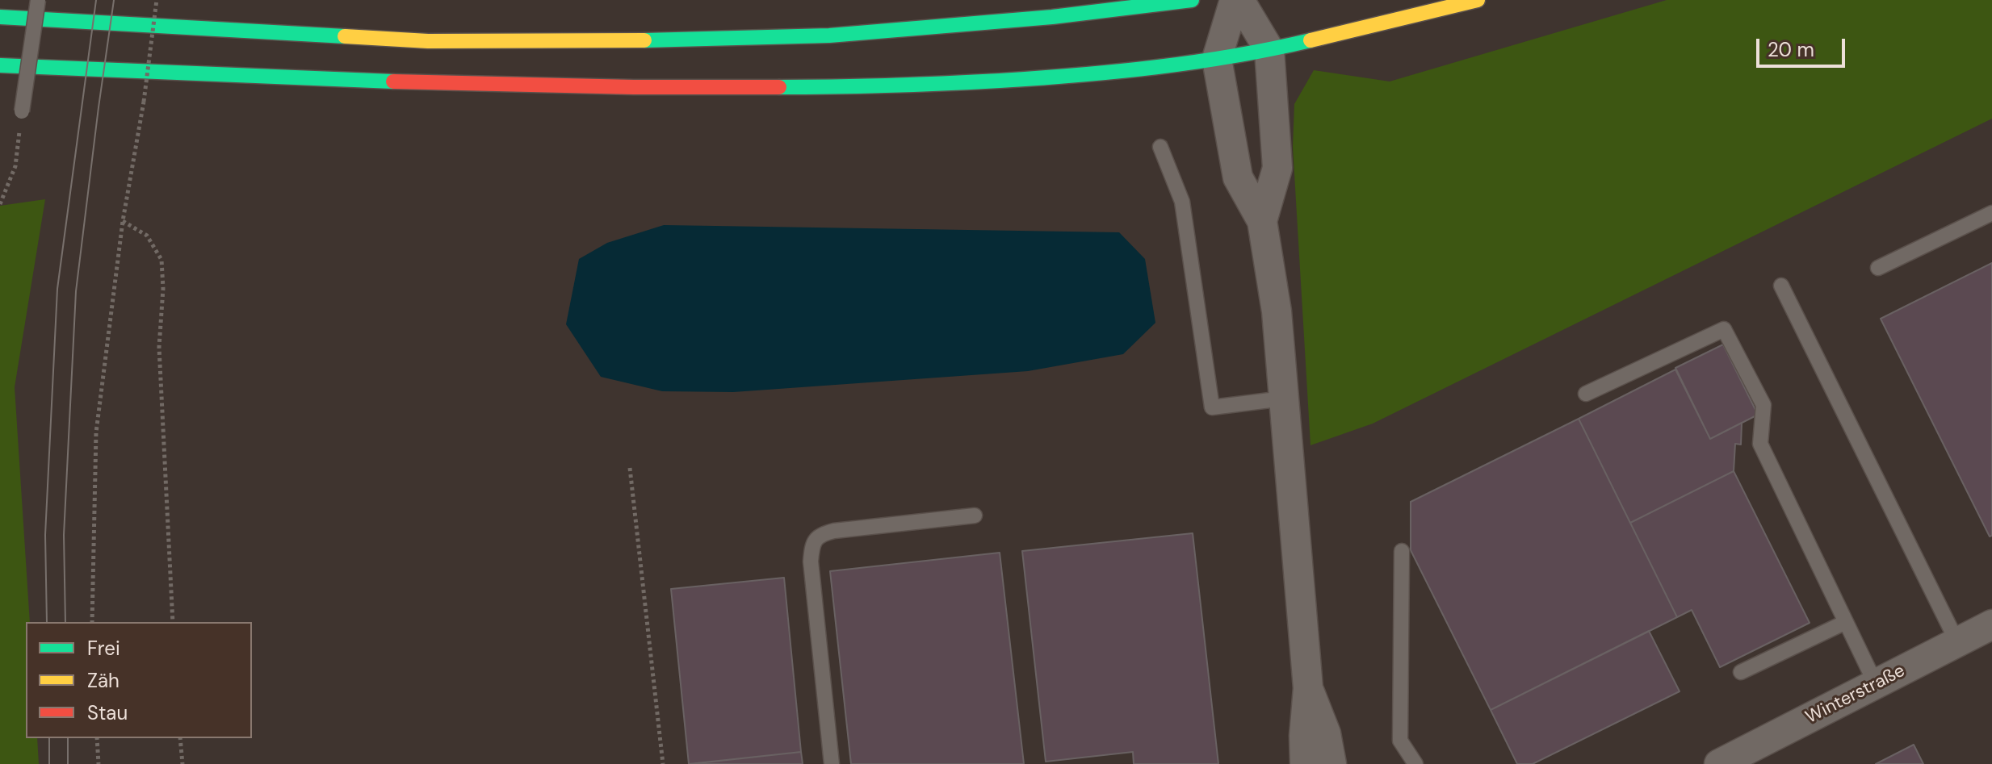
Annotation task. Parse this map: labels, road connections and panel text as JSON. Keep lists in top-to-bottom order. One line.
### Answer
{"streets":{"street":["Winterstraße"]},"legend":["Frei","Zäh","Stau"],"scale_bar":"20 m"}
